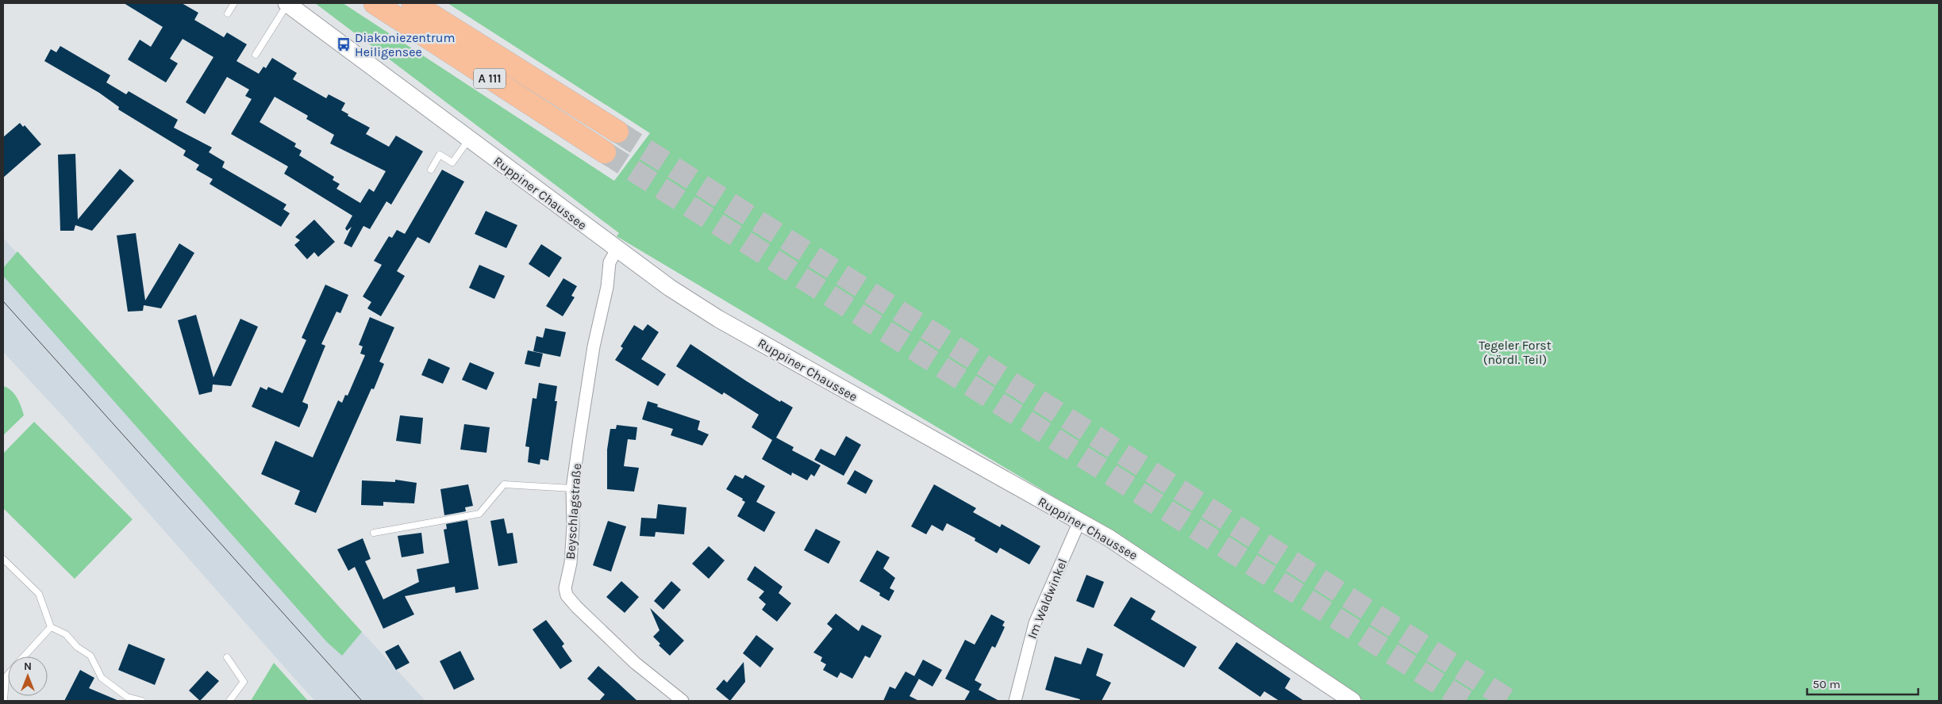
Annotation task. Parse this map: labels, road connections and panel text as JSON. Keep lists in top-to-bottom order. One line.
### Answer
{"streets":{"highway":["A 111"],"street":["Ruppiner Chaussee","Beyschlagstraße","Im Waldwinkel"]},"crossings":[["Ruppiner Chaussee","Beyschlagstraße"],["Ruppiner Chaussee","Im Waldwinkel"]],"parks":["Tegeler Forst (nördl. Teil)"],"places":{"bus stop":["Diakoniezentrum Heiligensee"]},"scale_bar":"50 m","north":"top"}
